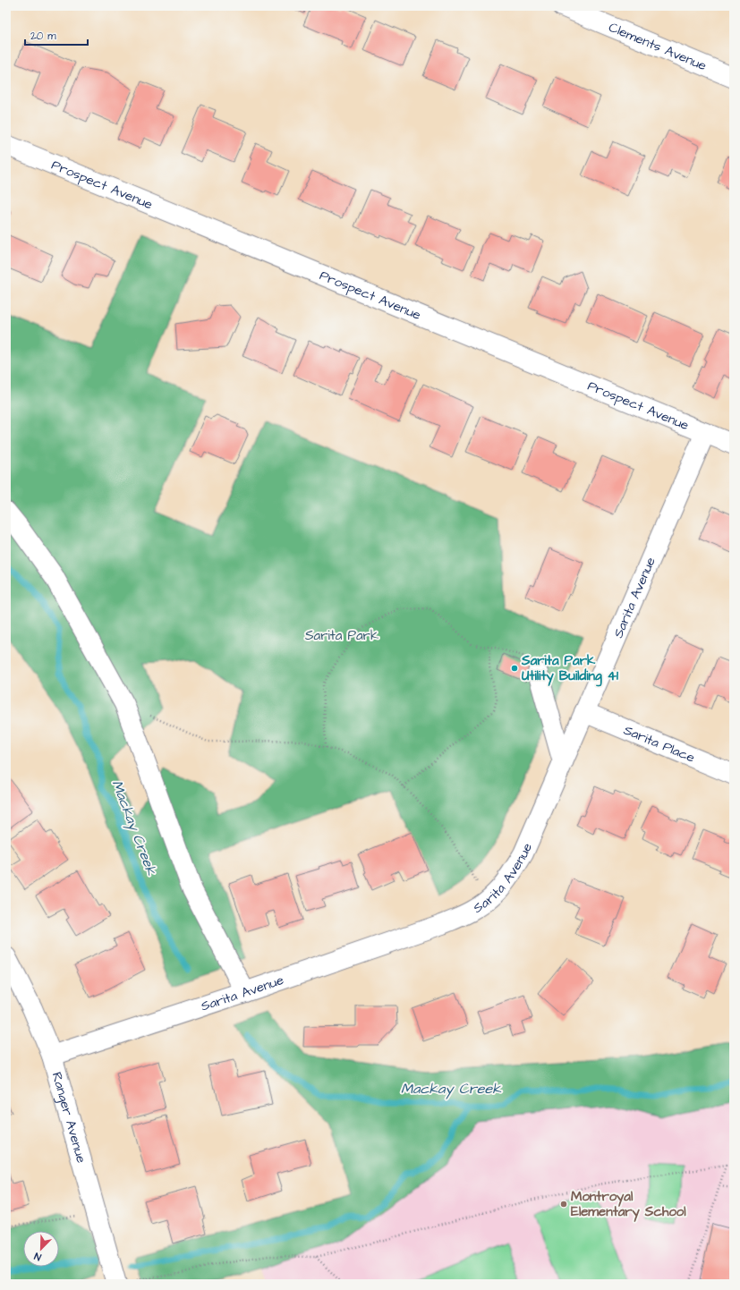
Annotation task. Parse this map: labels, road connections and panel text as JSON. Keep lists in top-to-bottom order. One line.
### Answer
{"streets":{"street":["Clements Avenue","Prospect Avenue","Sarita Avenue","Sarita Place","Ranger Avenue"]},"crossings":[["Prospect Avenue","Sarita Avenue"],["Sarita Avenue","Sarita Place"],["Sarita Avenue","Ranger Avenue"]],"water":["Mackay Creek"],"parks":["Sarita Park"],"places":["Sarita Park Utility Building 41","Montroyal Elementary School"],"scale_bar":"20 m","north":"bottom left"}
